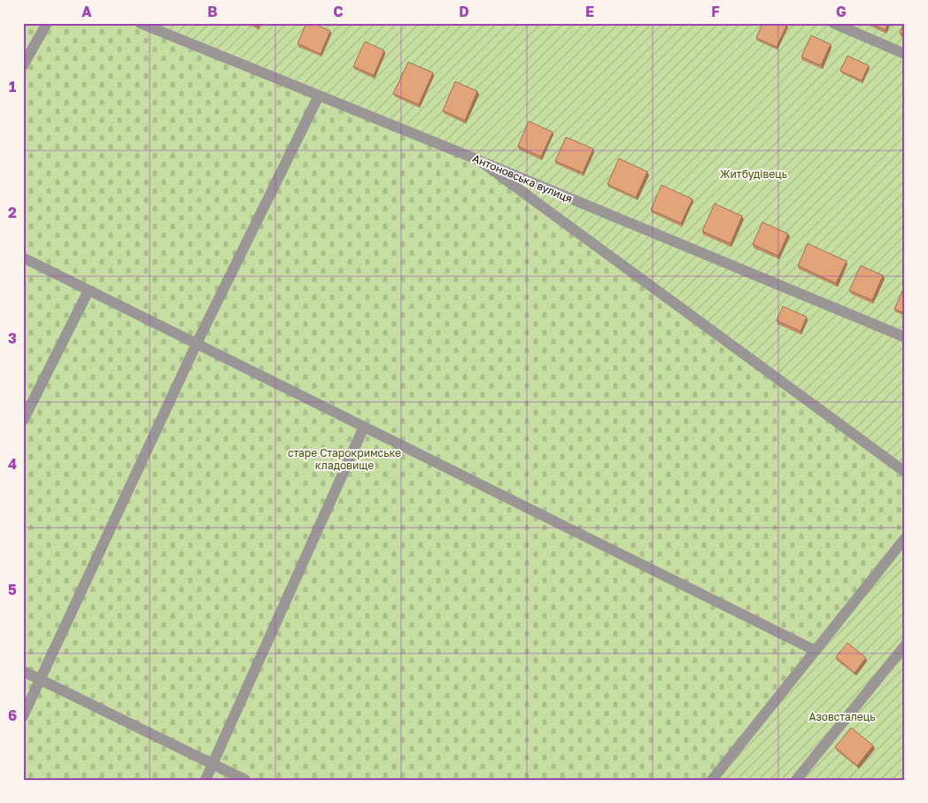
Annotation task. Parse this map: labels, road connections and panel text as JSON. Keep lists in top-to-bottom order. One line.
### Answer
{"streets":{"street":["Антоновська вулиця"]},"parks":["Житбудівець","старе Старокримське кладовище","Азовсталець"],"grid":{"columns":["A","B","C","D","E","F","G"],"rows":["1","2","3","4","5","6"]}}
